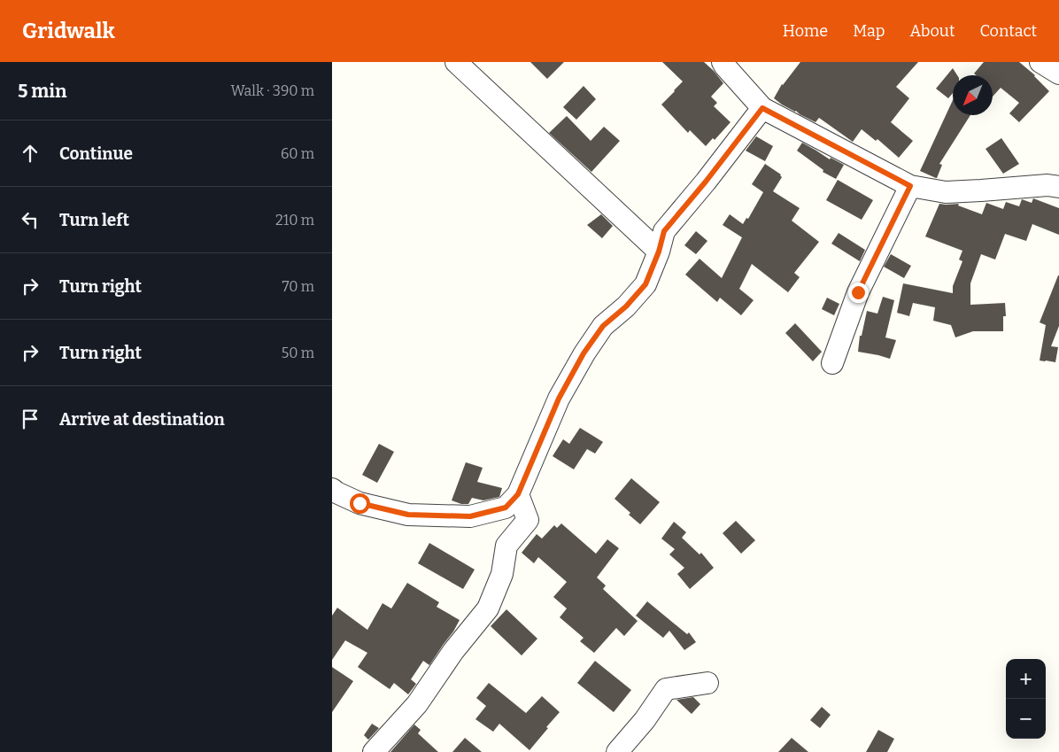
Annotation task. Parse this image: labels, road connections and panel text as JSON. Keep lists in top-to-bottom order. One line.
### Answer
{"north":"bottom left","page":{"header":"Gridwalk","nav":["Home","Map","About","Contact"],"heading":["5 min","Walk · 390 m"],"list":[["Continue","60 m"],["Turn left","210 m"],["Turn right","70 m"],["Turn right","50 m"],"Arrive at destination"],"map_buttons":["+","−"]}}
